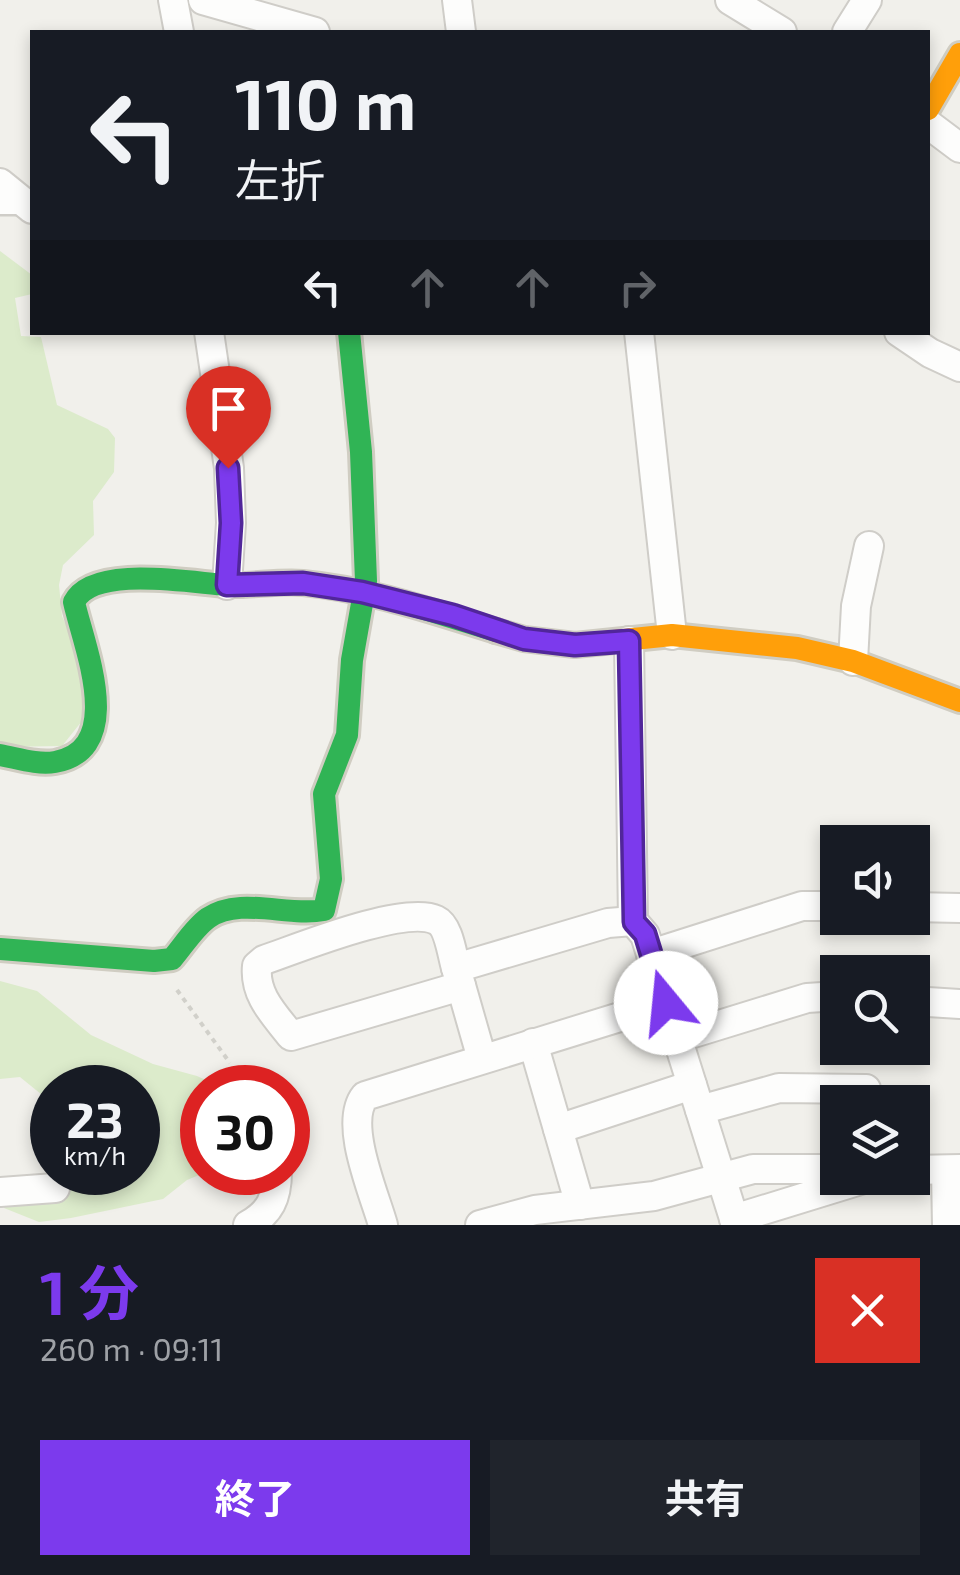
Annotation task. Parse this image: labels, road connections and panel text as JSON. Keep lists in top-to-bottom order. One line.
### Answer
{"page":{"turn":["110 m","左折"],"speed":"23 km/h","limit":"30","heading":["1 分","260 m · 09:11"],"buttons":["終了","共有"]}}
